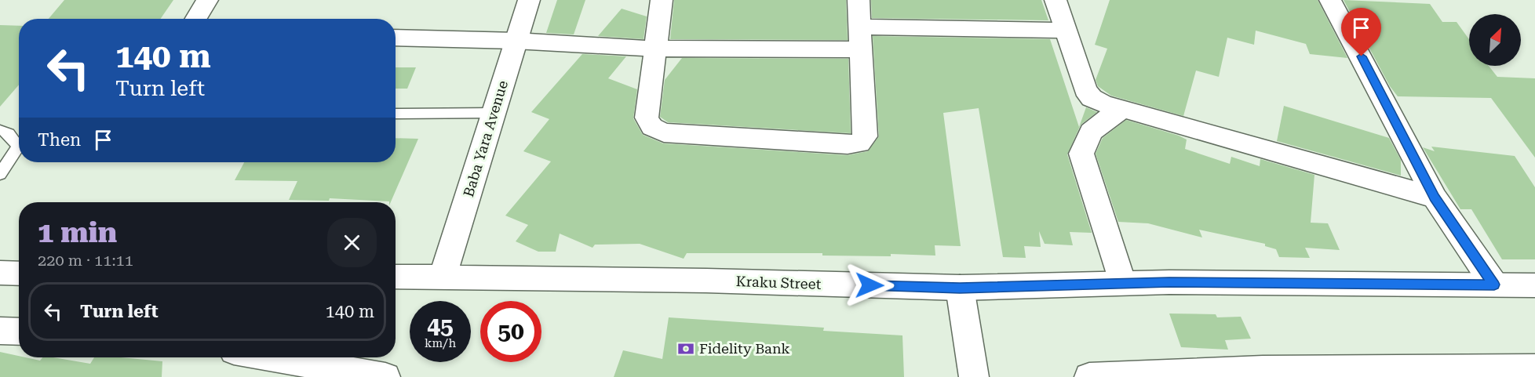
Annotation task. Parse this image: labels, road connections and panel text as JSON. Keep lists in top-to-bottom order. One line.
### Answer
{"streets":{"street":["Baba Yara Avenue","Kraku Street"]},"crossings":[["Baba Yara Avenue","Kraku Street"]],"places":{"bank":["Fidelity Bank"]},"north":"top right","page":{"turn":["140 m","Turn left"],"then":"Then","heading":["1 min","220 m · 11:11"],"list":[{"name":"Turn left","value":"140 m"}],"speed":"45 km/h","limit":"50"}}
